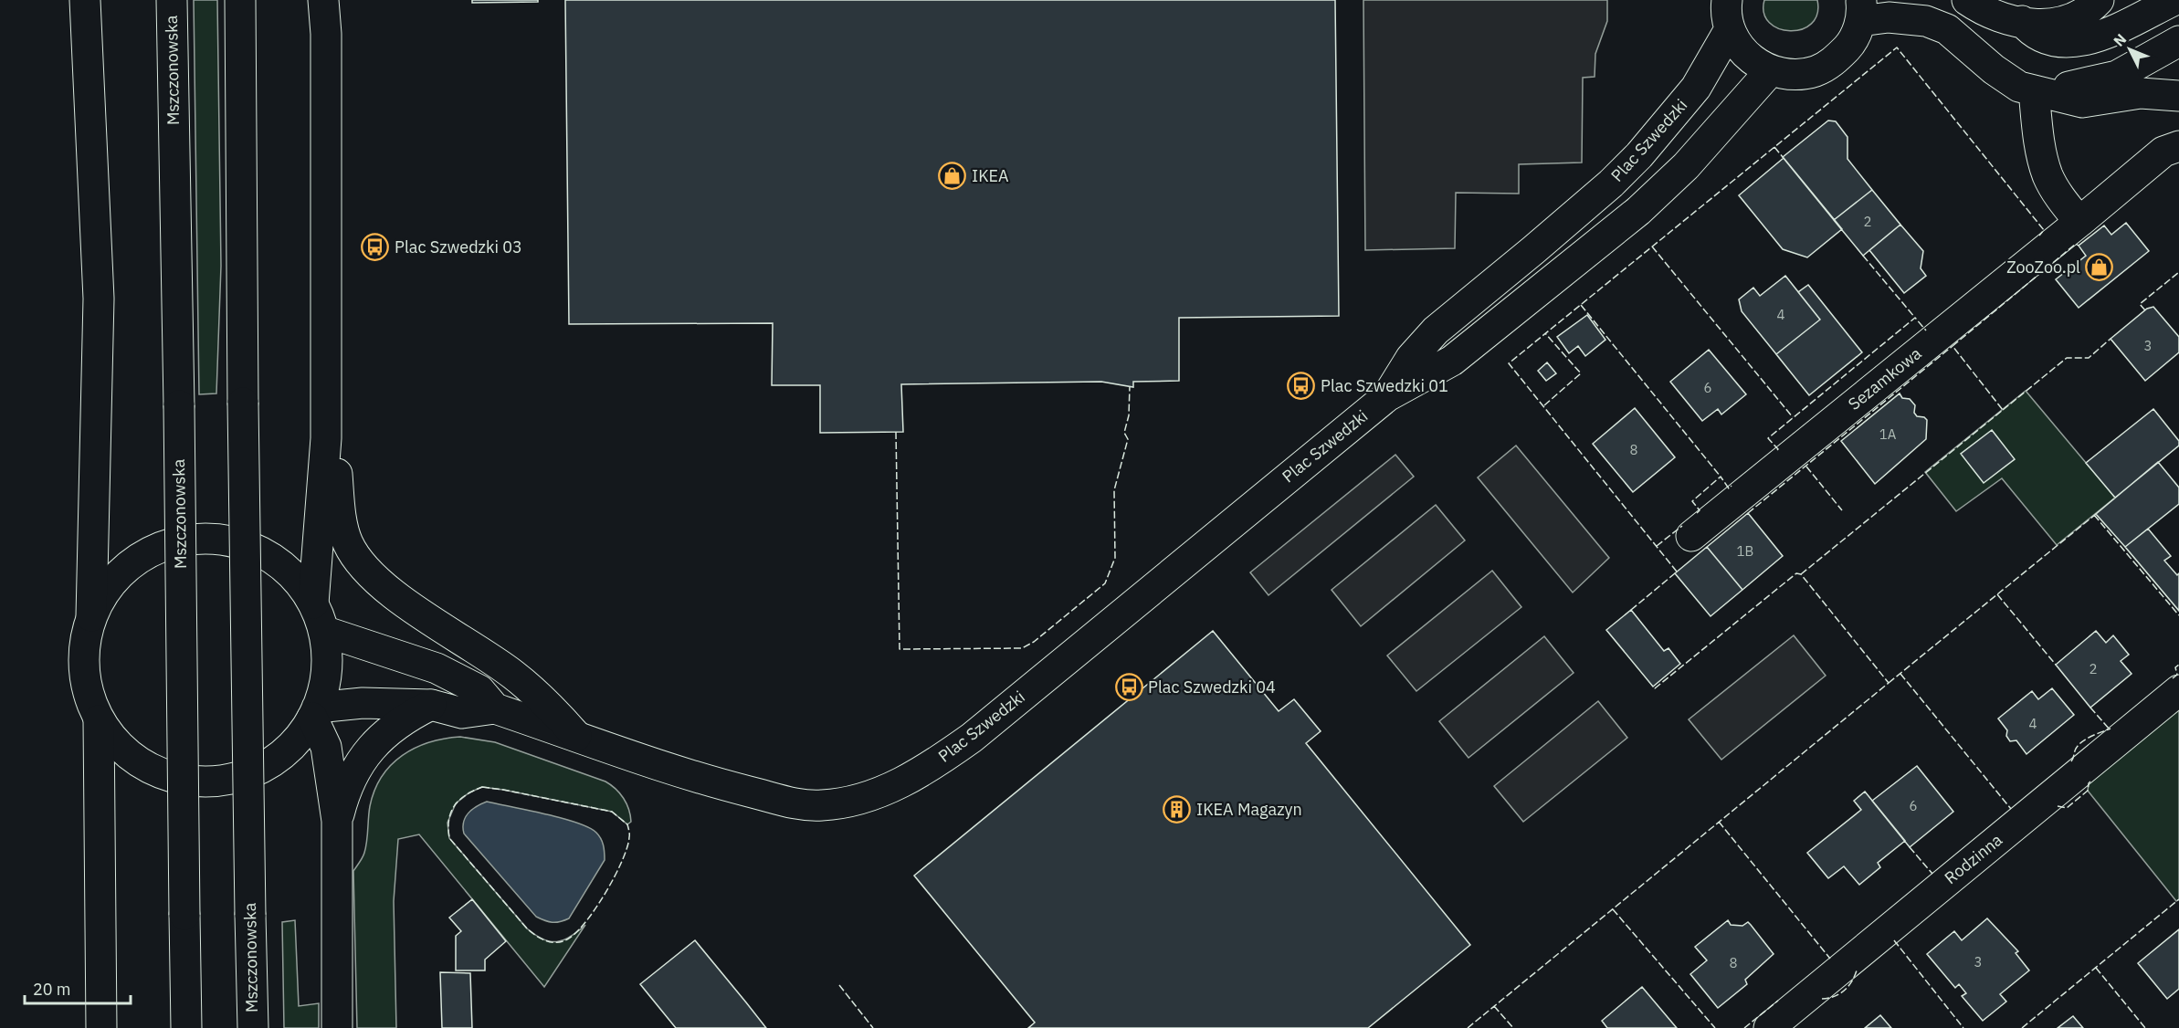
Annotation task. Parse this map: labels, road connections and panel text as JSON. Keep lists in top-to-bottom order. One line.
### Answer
{"streets":{"street":["Mszczonowska","Plac Szwedzki","Sezamkowa","Rodzinna"]},"places":{"shop":["IKEA","ZooZoo.pl"],"bus stop":["Plac Szwedzki 03","Plac Szwedzki 01","Plac Szwedzki 04"],"building":["IKEA Magazyn"]},"house_numbers":["2","4","3","6","1A","8","1B","2","4","6","3","8"],"scale_bar":"20 m","north":"top left"}
